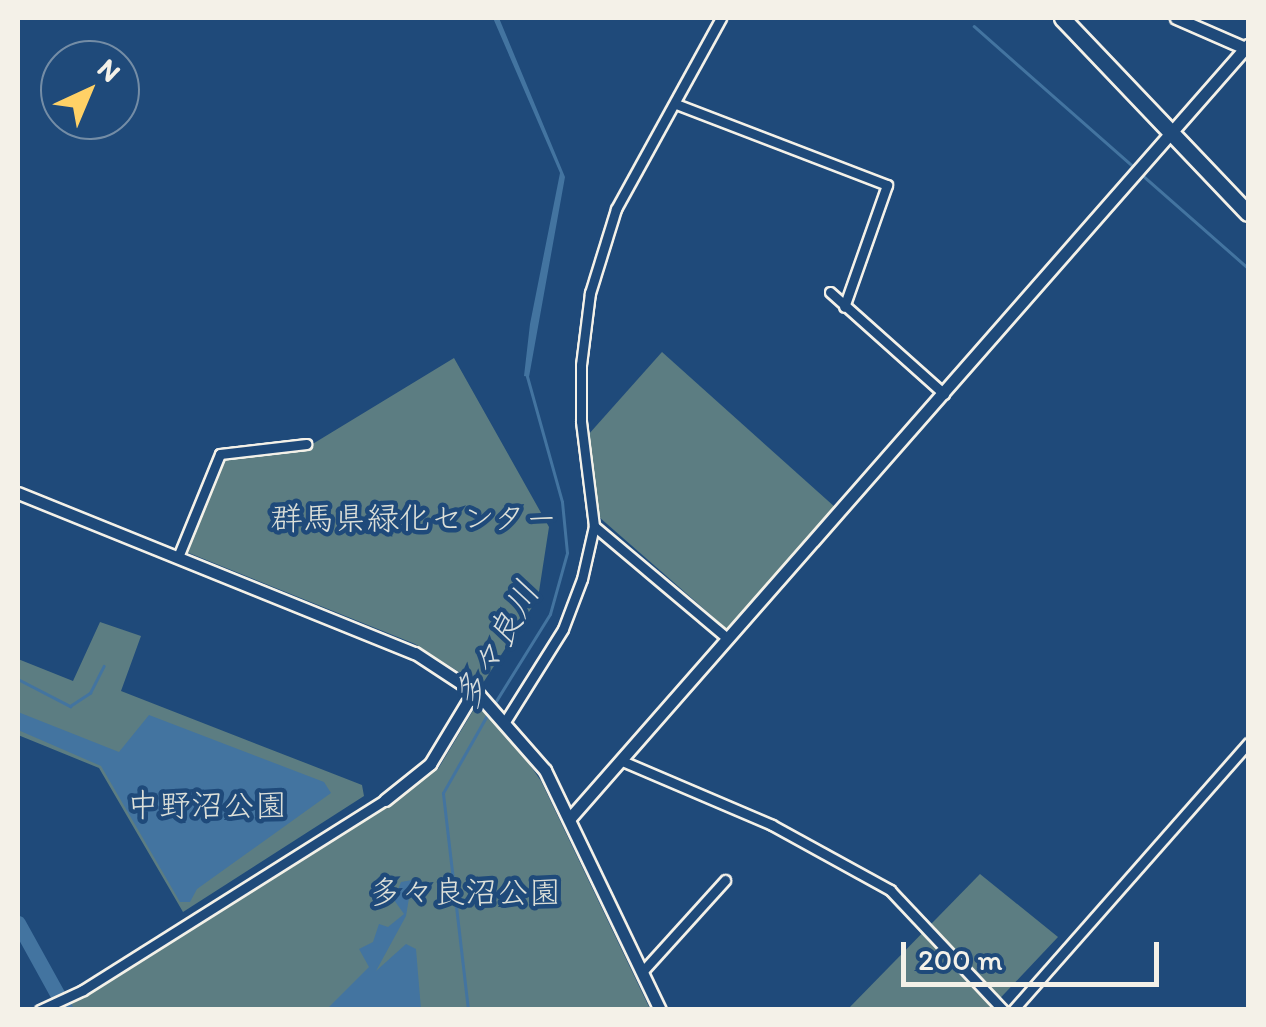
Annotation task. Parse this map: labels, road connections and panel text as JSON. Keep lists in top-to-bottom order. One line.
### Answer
{"water":["多々良川"],"parks":["群馬県緑化センター","中野沼公園","多々良沼公園"],"scale_bar":"200 m","north":"top right"}
